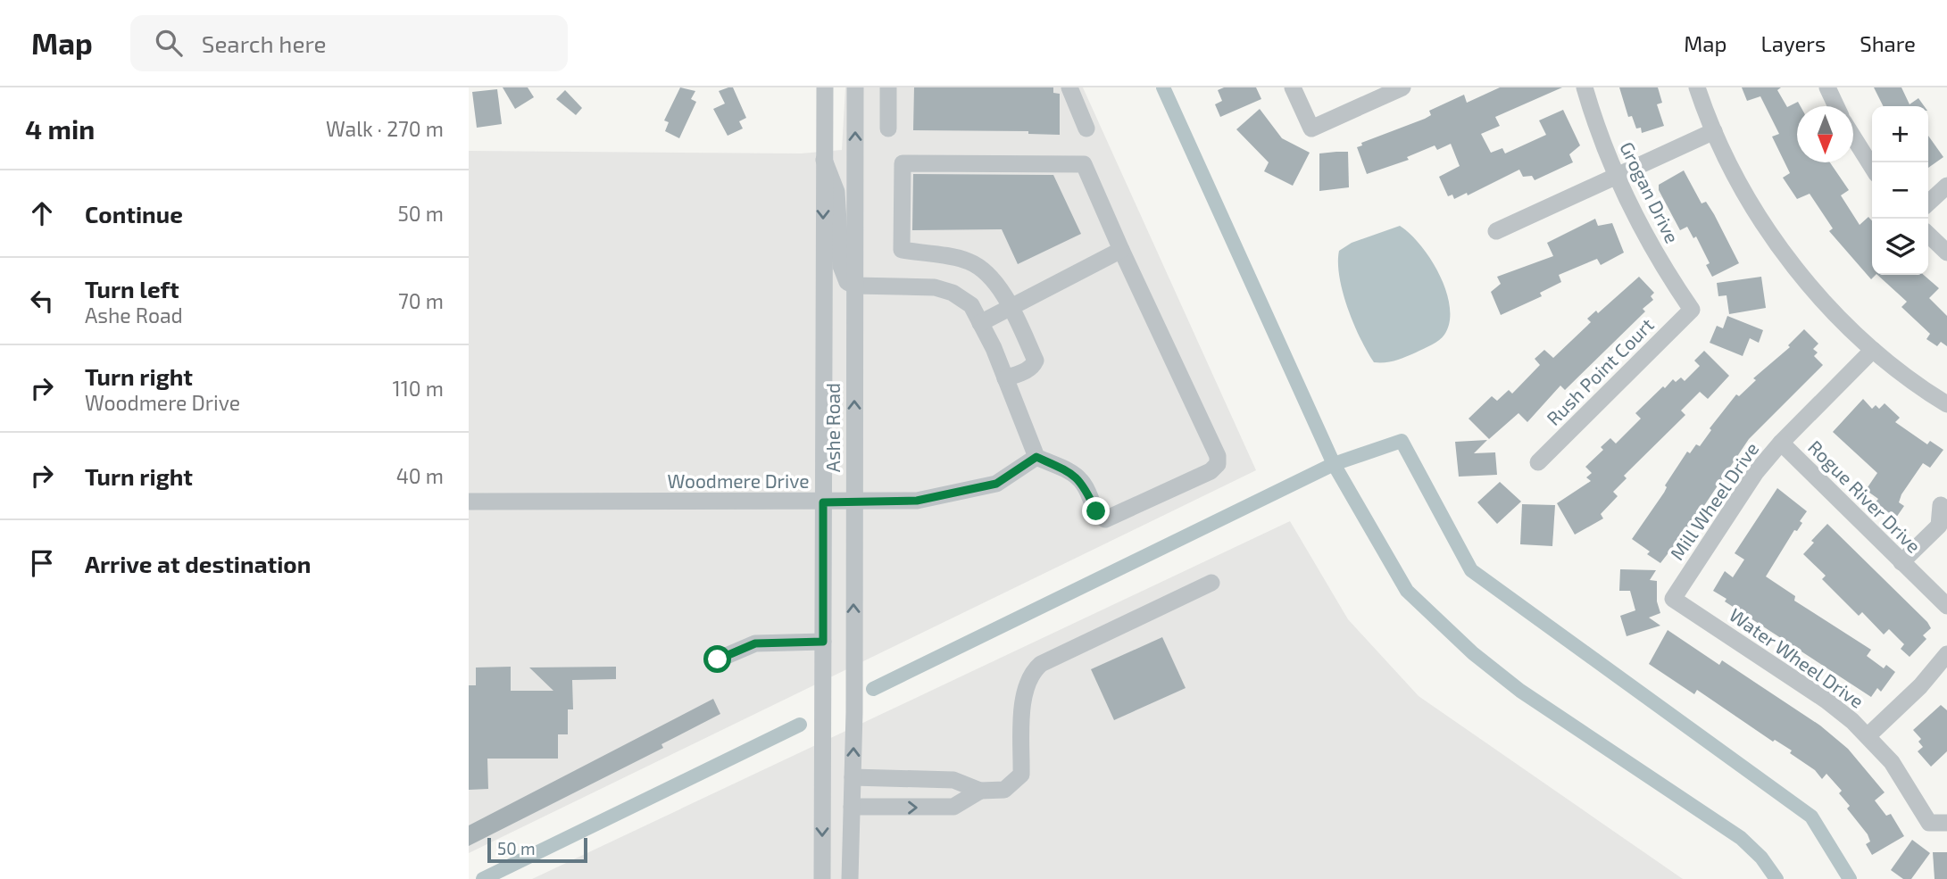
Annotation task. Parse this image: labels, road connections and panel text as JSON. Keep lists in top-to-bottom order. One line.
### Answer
{"streets":{"street":["Grogan Drive","Rush Point Court","Ashe Road","Woodmere Drive","Rogue River Drive","Mill Wheel Drive","Water Wheel Drive"]},"crossings":[["Grogan Drive","Rush Point Court"],["Ashe Road","Woodmere Drive"],["Rogue River Drive","Mill Wheel Drive"],["Mill Wheel Drive","Water Wheel Drive"]],"scale_bar":"50 m","north":"bottom","page":{"header":"Map","search":"Search here","nav":["Map","Layers","Share"],"heading":["4 min","Walk · 270 m"],"map_buttons":["+","−"],"list":[["Continue","50 m"],["Turn left","Ashe Road","70 m"],["Turn right","Woodmere Drive","110 m"],["Turn right","40 m"],"Arrive at destination"],"scale":"50 m"}}
